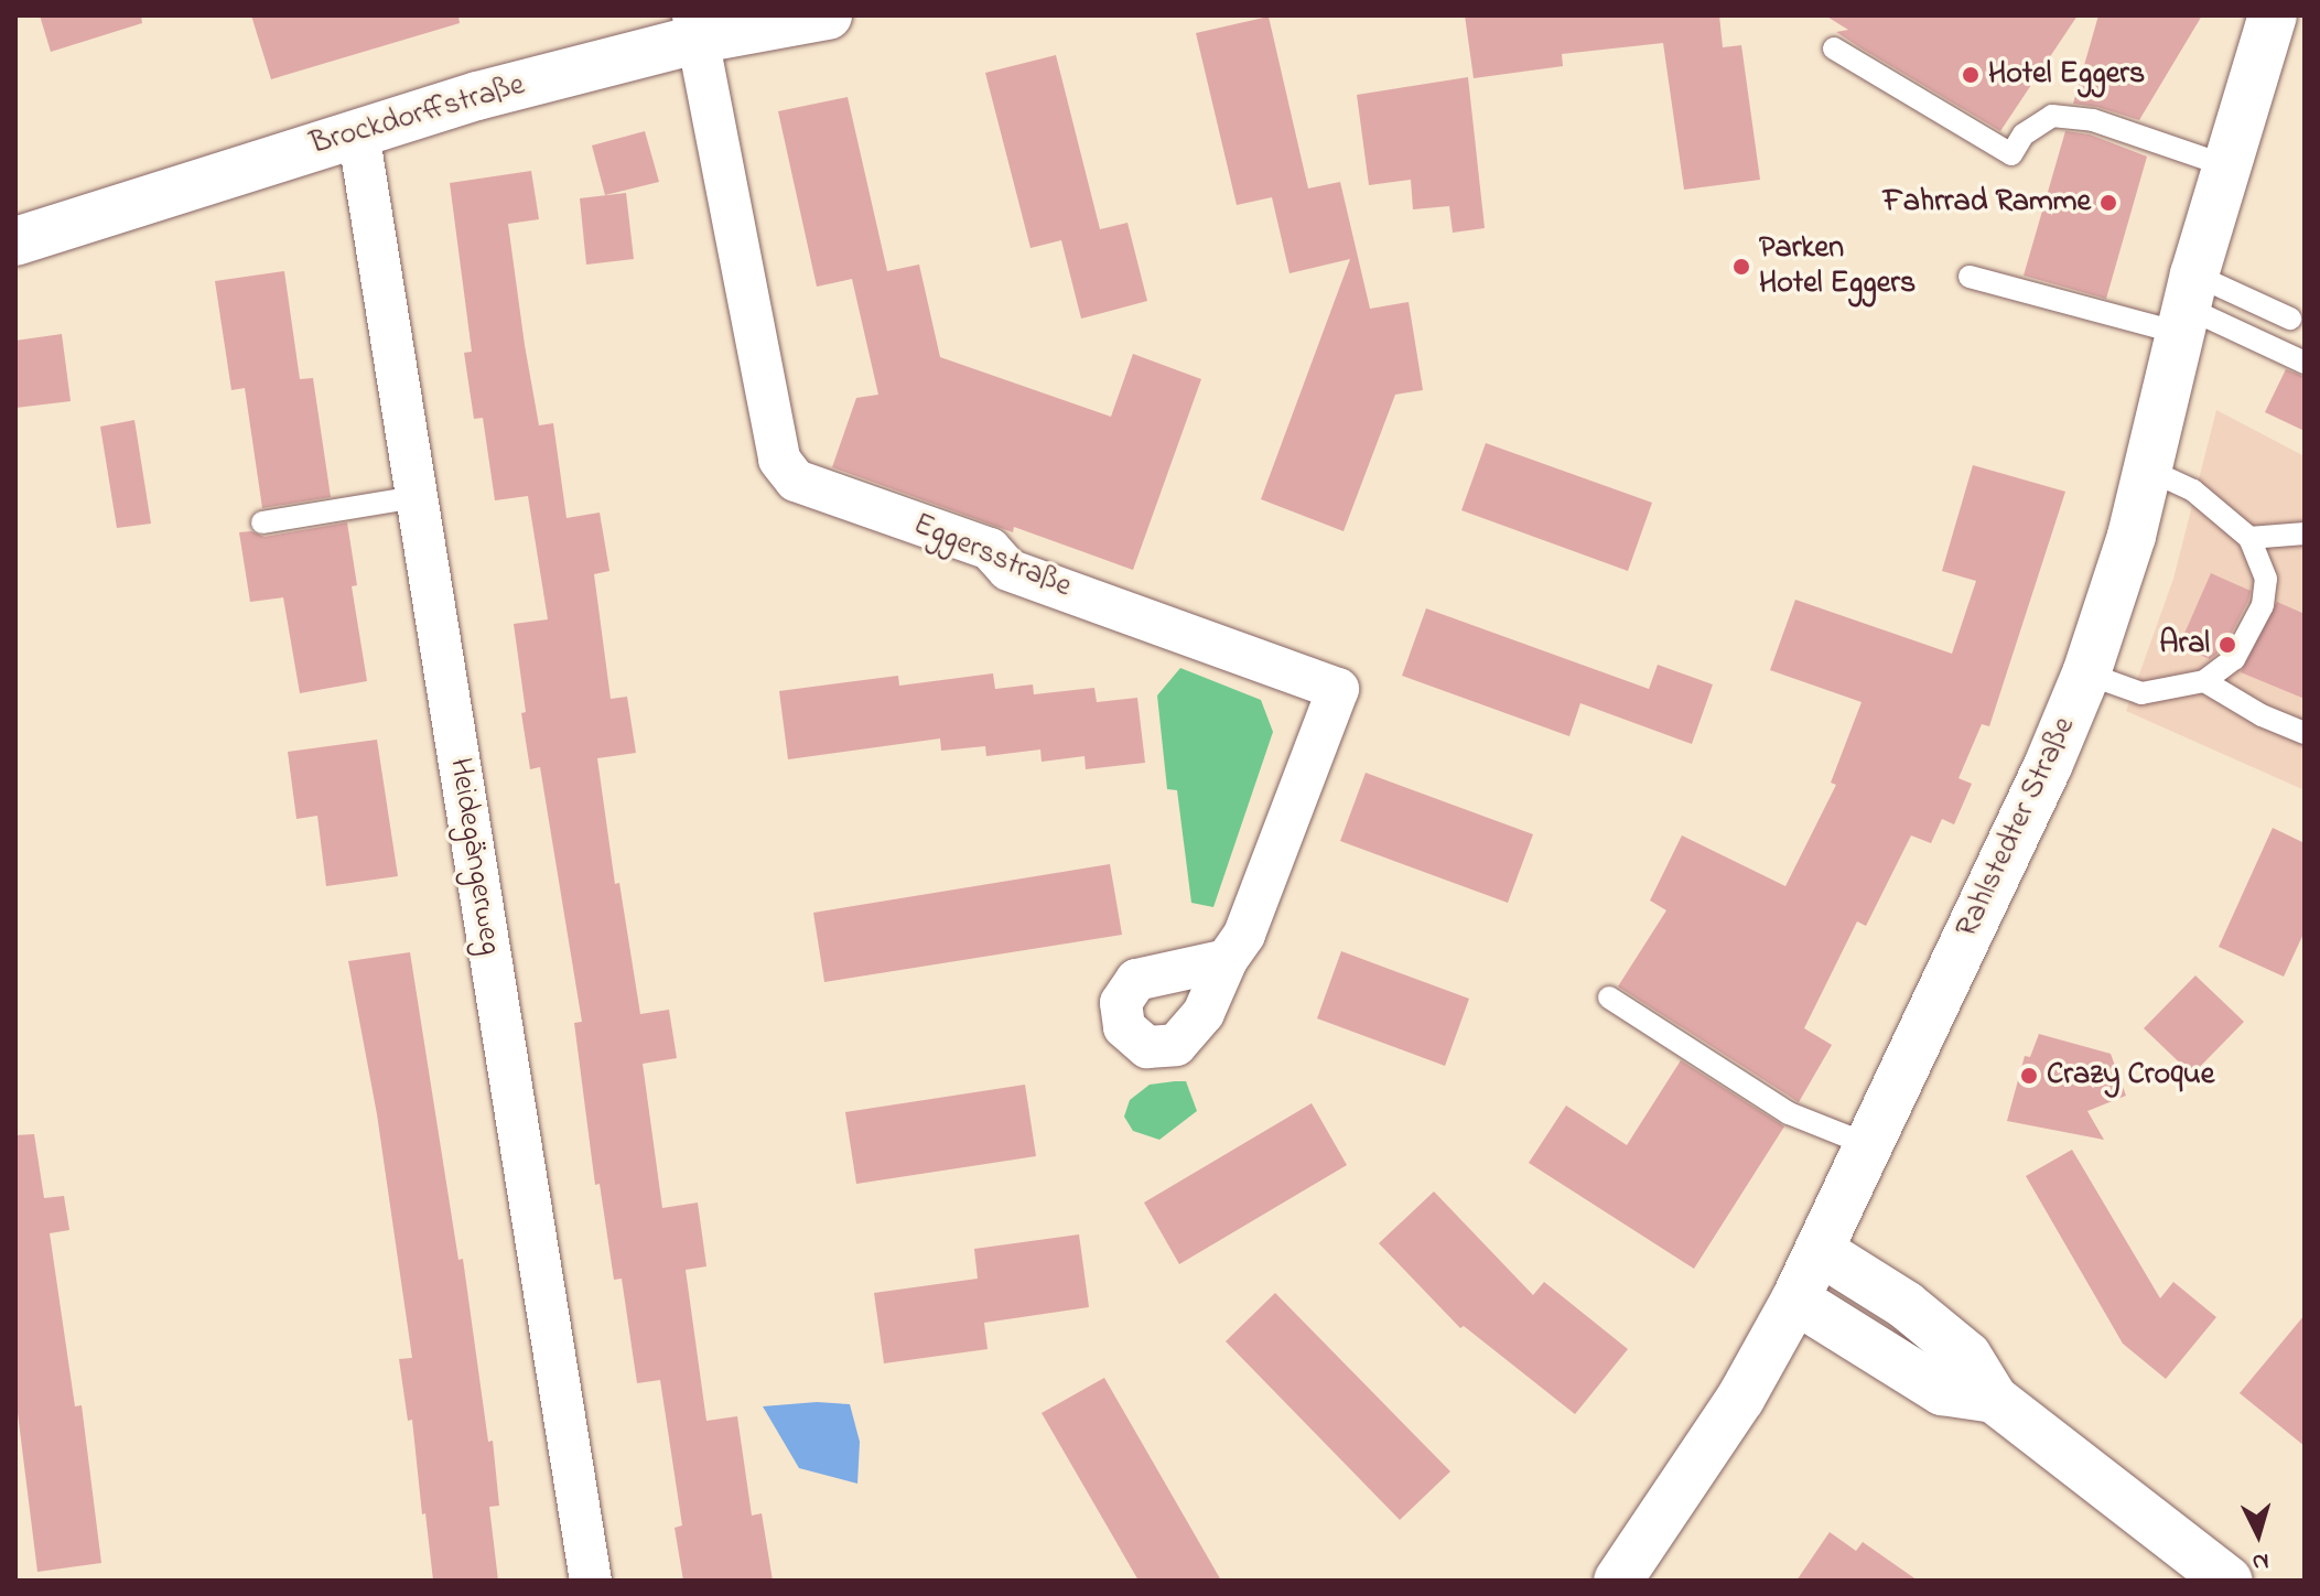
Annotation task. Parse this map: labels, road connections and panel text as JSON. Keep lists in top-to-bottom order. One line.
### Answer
{"streets":{"main road":["Brockdorffstraße","Rahlstedter Straße"],"street":["Eggersstraße","Heidegängerweg"]},"crossings":[["Brockdorffstraße","Eggersstraße"],["Brockdorffstraße","Heidegängerweg"]],"places":["Hotel Eggers","Fahrrad Ramme","Parken Hotel Eggers","Aral","Crazy Croque"],"north":"bottom"}
